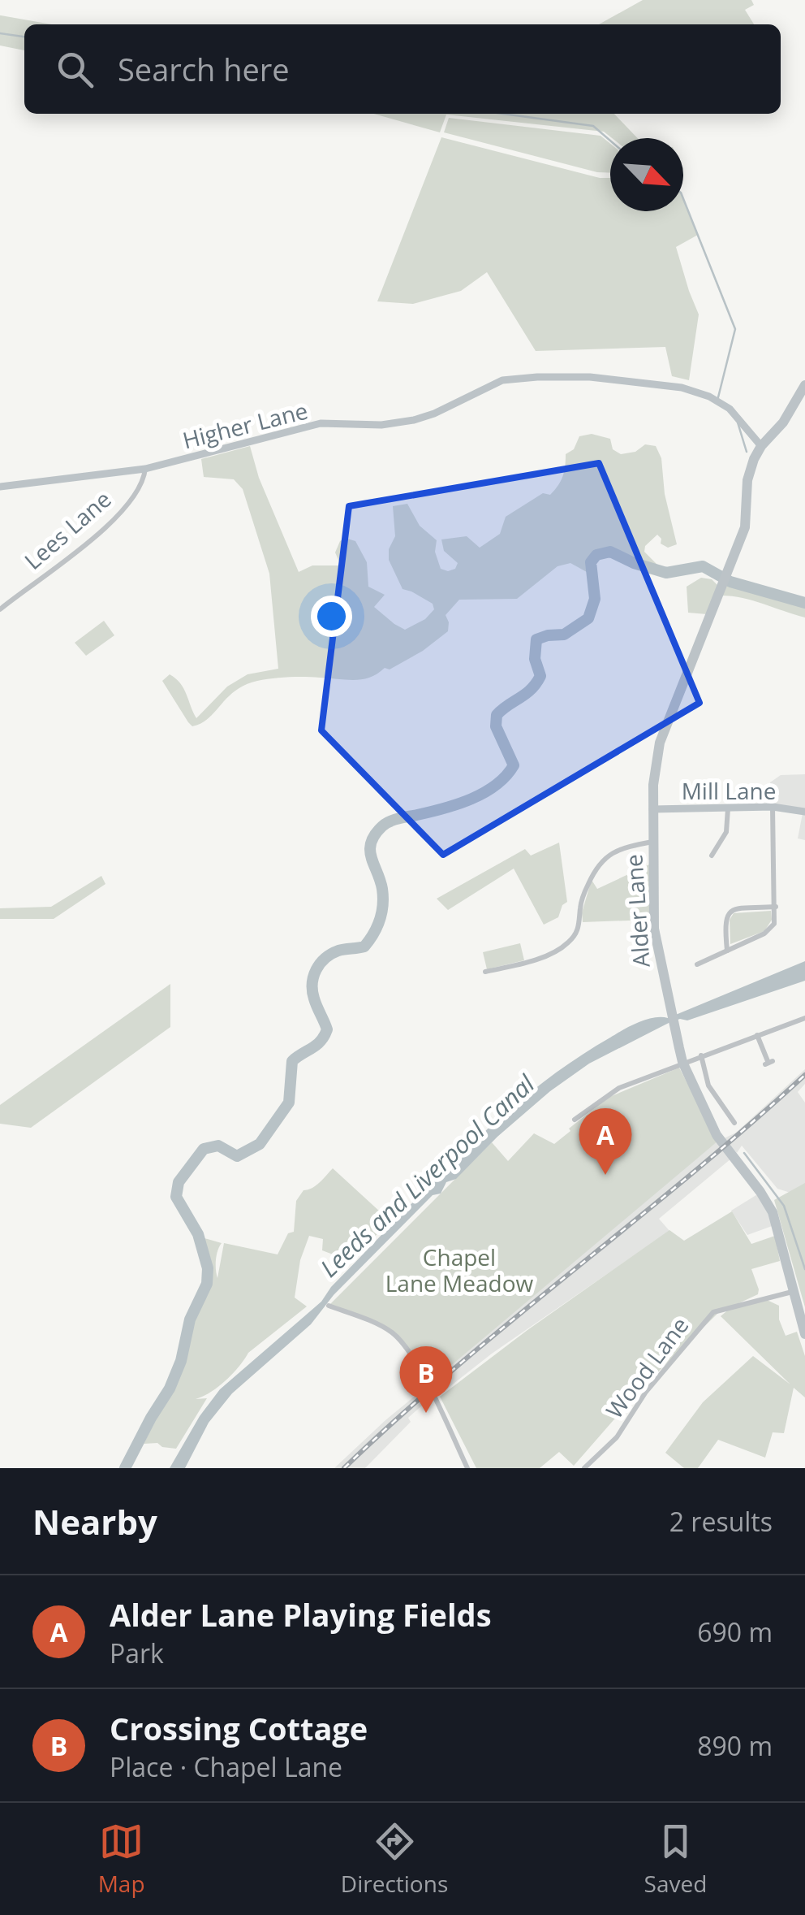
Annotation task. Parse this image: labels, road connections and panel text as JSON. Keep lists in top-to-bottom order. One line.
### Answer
{"streets":{"highway":["Alder Lane"],"street":["Higher Lane","Lees Lane","Mill Lane","Wood Lane"]},"crossings":[["Higher Lane","Lees Lane"],["Higher Lane","Alder Lane"],["Mill Lane","Alder Lane"],["Alder Lane","Wood Lane"]],"water":["Leeds and Liverpool Canal"],"parks":["Chapel Lane Meadow"],"north":"bottom right","page":{"search":"Search here","pins":["A","B"],"heading":["Nearby","2 results"],"list":[{"mark":"A","name":"Alder Lane Playing Fields","note":"Park","value":"690 m"},{"mark":"B","name":"Crossing Cottage","note":"Place · Chapel Lane","value":"890 m"}],"nav":["Map","Directions","Saved"]}}
